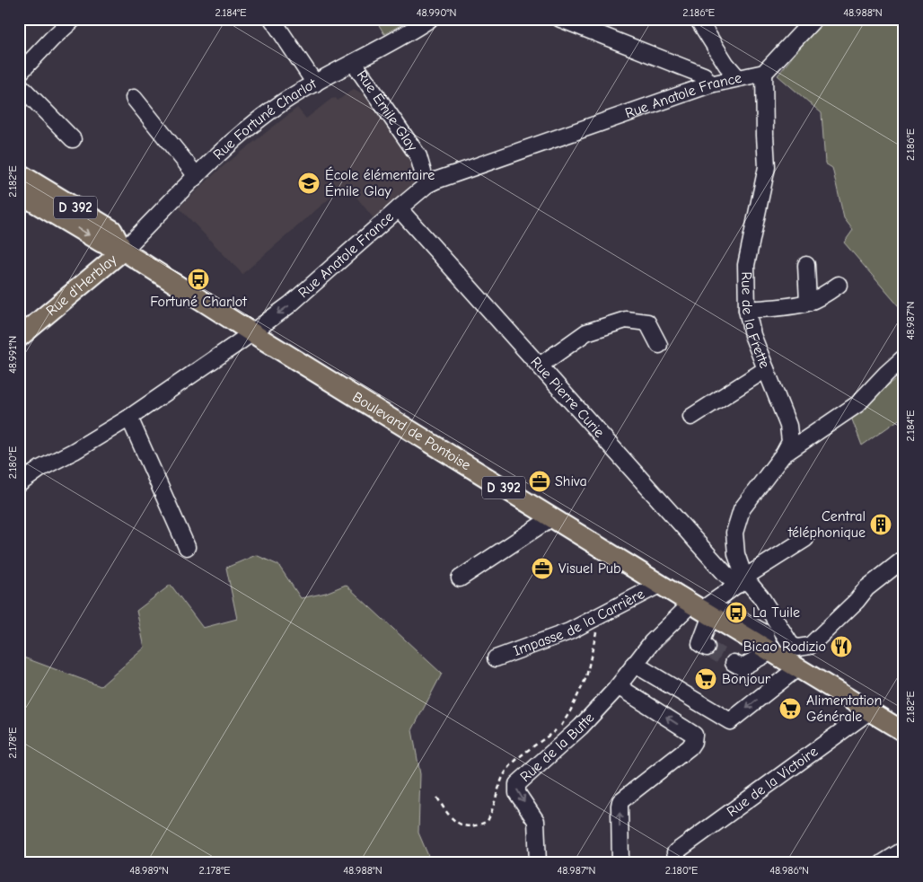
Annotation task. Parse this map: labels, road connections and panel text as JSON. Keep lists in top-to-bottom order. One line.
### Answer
{"streets":{"main road":["D 392","Rue d'Herblay","Boulevard de Pontoise"],"street":["Rue Anatole France","Rue Émile Glay","Rue Fortuné Charlot","Rue de la Frette","Rue Pierre Curie","Impasse de la Carrière","Rue de la Butte","Rue de la Victoire"]},"crossings":[["Rue Anatole France","Rue Émile Glay"],["Rue Anatole France","Rue de la Frette"],["Rue Anatole France","Rue Pierre Curie"],["Rue Anatole France","Boulevard de Pontoise"],["Rue Émile Glay","Rue Fortuné Charlot"],["Rue Fortuné Charlot","Rue d'Herblay"],["Rue Fortuné Charlot","Boulevard de Pontoise"],["Rue d'Herblay","Boulevard de Pontoise"],["Rue de la Frette","Rue Pierre Curie"],["Rue de la Frette","Rue de la Butte"],["Rue Pierre Curie","Rue de la Butte"],["Boulevard de Pontoise","Impasse de la Carrière"],["Boulevard de Pontoise","Rue de la Butte"],["Boulevard de Pontoise","Rue de la Victoire"]],"one_way":["Rue de la Butte"],"places":{"school or university":["École élémentaire Émile Glay"],"bus stop":["Fortuné Charlot","La Tuile"],"office":["Shiva","Visuel Pub"],"building":["Central téléphonique"],"restaurant":["Bicao Rodizio"],"supermarket":["Bonjour","Alimentation Générale"]},"coordinates":["2.184°E","48.990°N","2.186°E","48.988°N","2.182°E","48.987°N","48.991°N","2.180°E","2.178°E","48.989°N","48.986°N"]}
